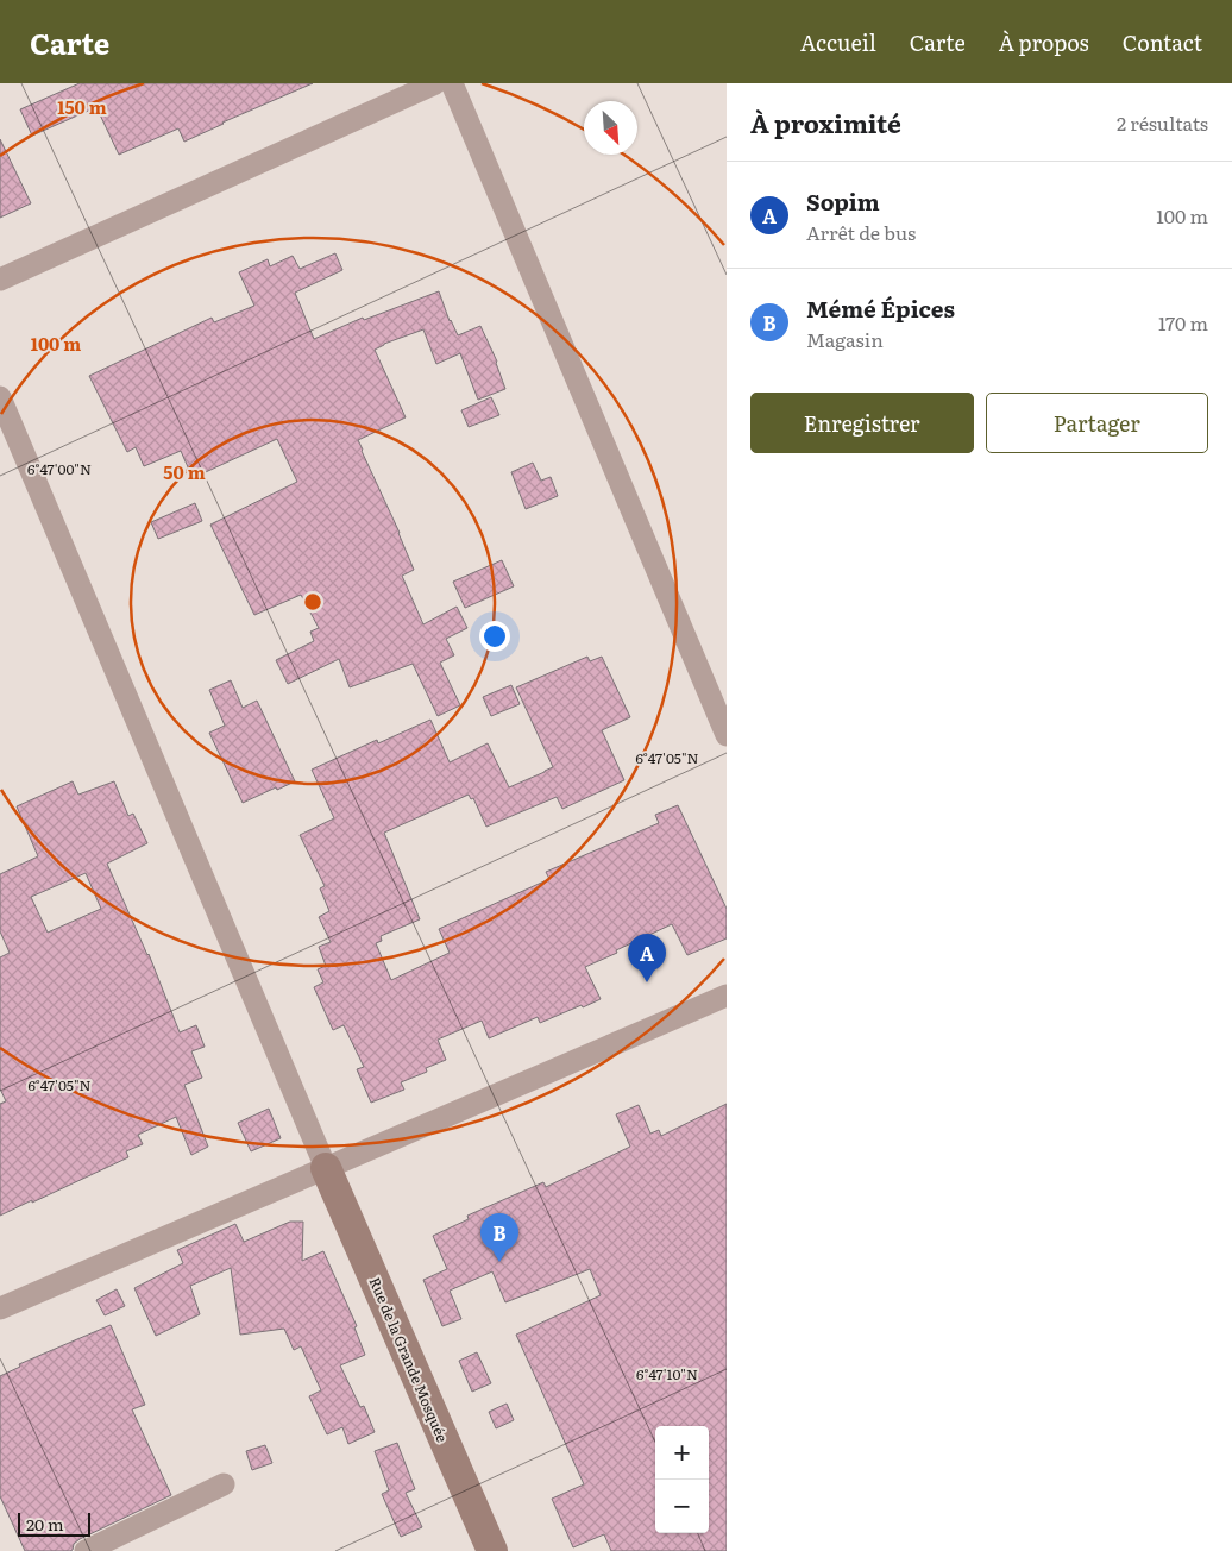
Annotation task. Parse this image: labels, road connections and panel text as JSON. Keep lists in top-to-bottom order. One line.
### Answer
{"streets":{"street":["Rue de la Grande Mosquée"]},"scale_bar":"20 m","north":"bottom right","page":{"header":"Carte","nav":["Accueil","Carte","À propos","Contact"],"heading":["À proximité","2 résultats"],"list":[{"mark":"A","name":"Sopim","note":"Arrêt de bus","value":"100 m"},{"mark":"B","name":"Mémé Épices","note":"Magasin","value":"170 m"}],"buttons":["Enregistrer","Partager"],"pins":["A","B"],"map_buttons":["+","−"],"scale":"20 m"},"coordinates":["6°47'00\"N","6°47'05\"N","6°47'10\"N"],"rings":["150 m","100 m","50 m"]}
